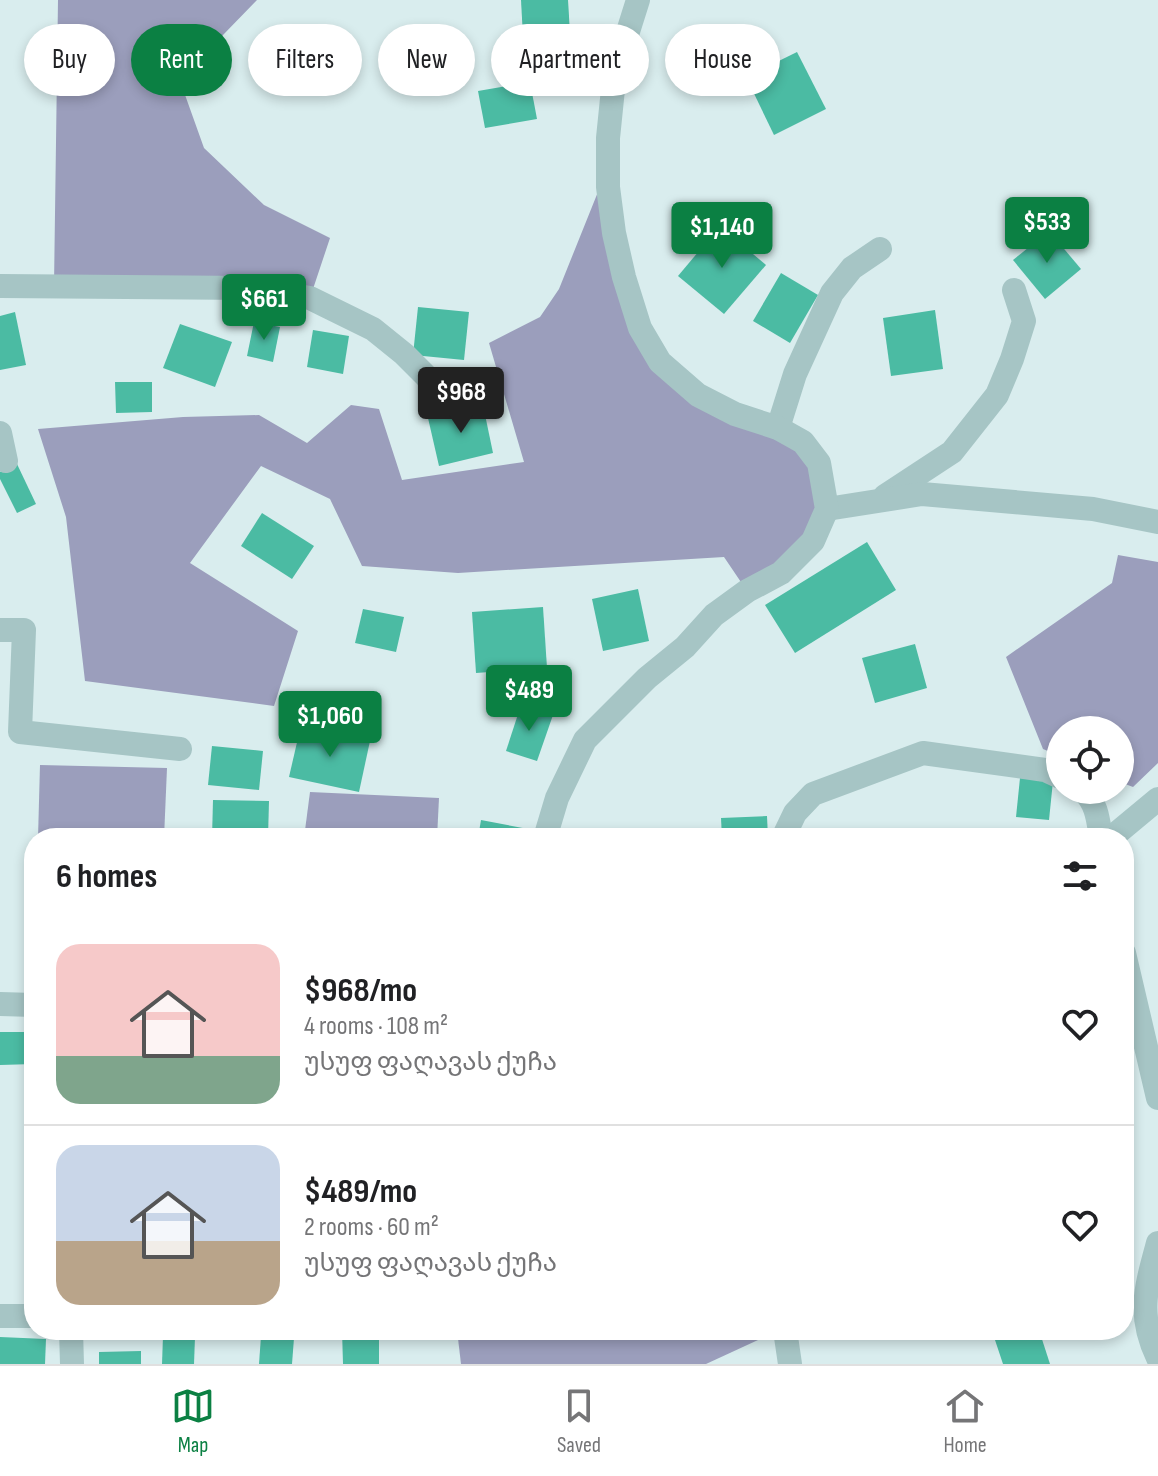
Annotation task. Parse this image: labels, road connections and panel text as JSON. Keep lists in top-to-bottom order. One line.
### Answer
{"page":{"chip":["Buy","Rent","Filters","New","Apartment","House"],"price":["$533","$1,140","$661","$968","$489","$1,060"],"heading":"6 homes","list":[{"name":"$968/mo","note":"4 rooms · 108 m² · უსუფ ფაღავას ქუჩა"},{"name":"$489/mo","note":"2 rooms · 60 m² · უსუფ ფაღავას ქუჩა"}],"tabs":["Map","Saved","Home"]}}
